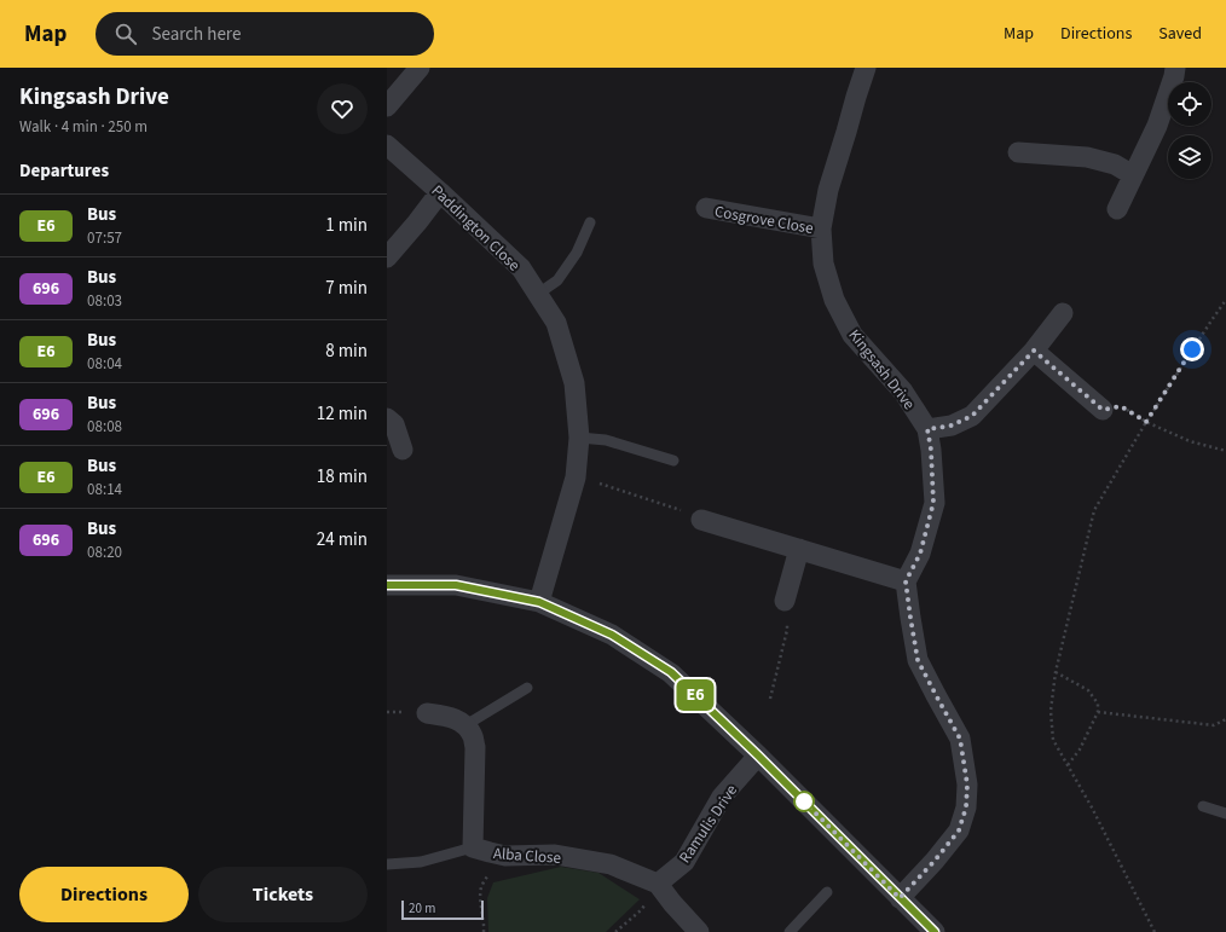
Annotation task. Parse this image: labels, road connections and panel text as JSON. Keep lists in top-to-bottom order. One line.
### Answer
{"streets":{"street":["Cosgrove Close","Paddington Close","Kingsash Drive","Ramulis Drive","Alba Close"]},"crossings":[["Cosgrove Close","Kingsash Drive"],["Ramulis Drive","Alba Close"]],"lines":["bus line E6"],"scale_bar":"20 m","page":{"header":"Map","search":"Search here","nav":["Map","Directions","Saved"],"heading":[["Kingsash Drive","Walk · 4 min · 250 m"],"Departures"],"on_map":"E6","list":[{"mark":"E6","name":"Bus","note":"07:57","value":"1 min"},{"mark":"696","name":"Bus","note":"08:03","value":"7 min"},{"mark":"E6","name":"Bus","note":"08:04","value":"8 min"},{"mark":"696","name":"Bus","note":"08:08","value":"12 min"},{"mark":"E6","name":"Bus","note":"08:14","value":"18 min"},{"mark":"696","name":"Bus","note":"08:20","value":"24 min"}],"buttons":["Directions","Tickets"],"scale":"20 m"}}
